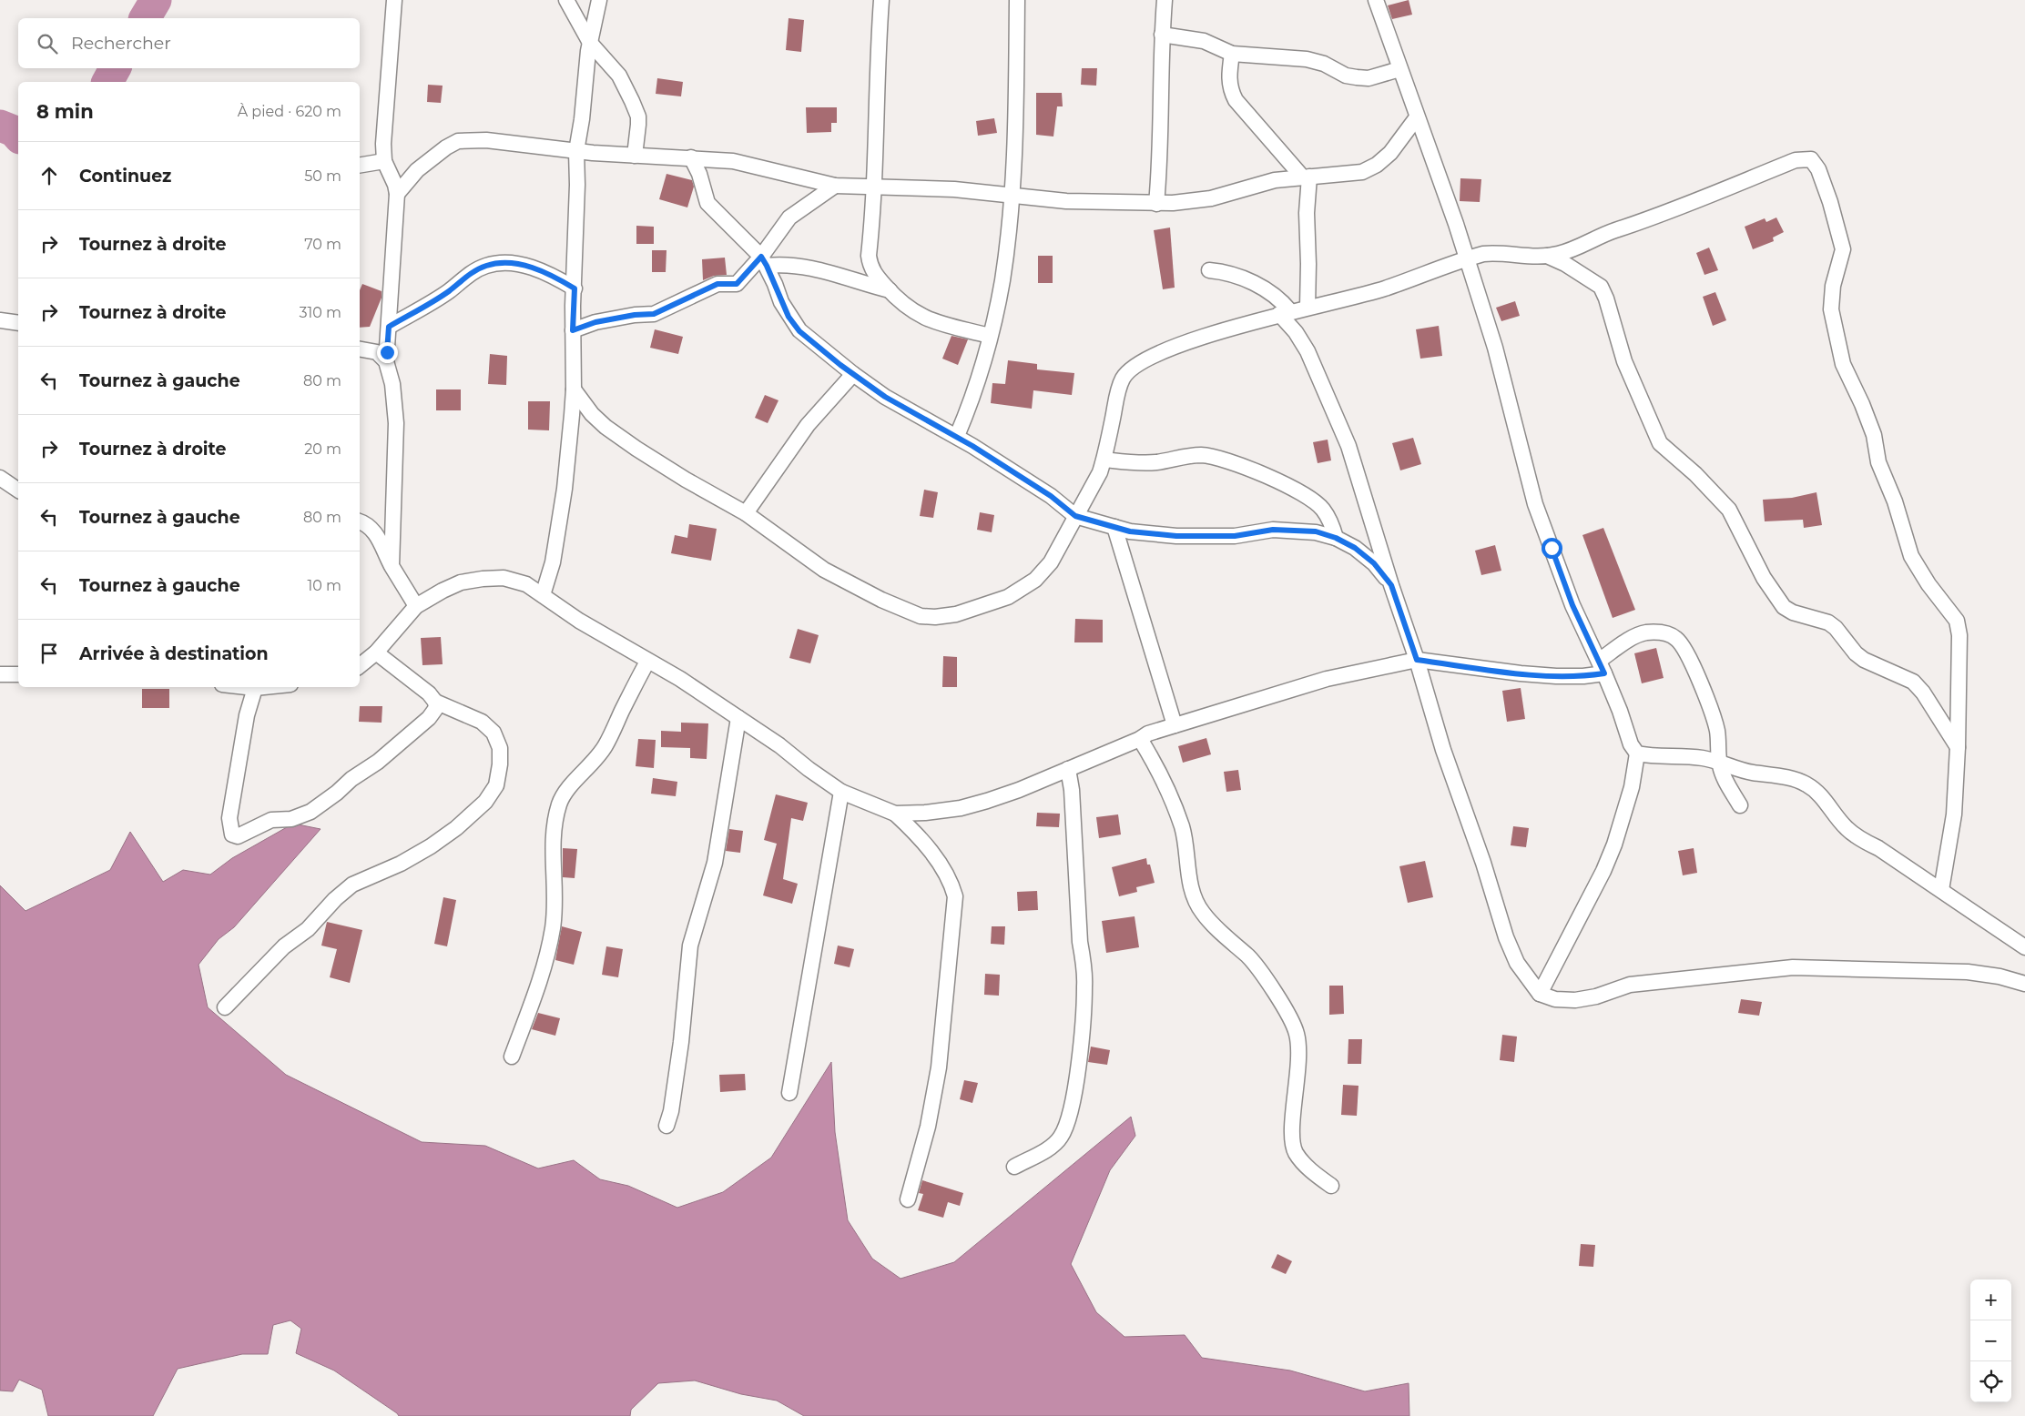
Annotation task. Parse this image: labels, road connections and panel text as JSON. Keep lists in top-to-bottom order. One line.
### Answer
{"page":{"search":"Rechercher","heading":["8 min","À pied · 620 m"],"list":[["Continuez","50 m"],["Tournez à droite","70 m"],["Tournez à droite","310 m"],["Tournez à gauche","80 m"],["Tournez à droite","20 m"],["Tournez à gauche","80 m"],["Tournez à gauche","10 m"],"Arrivée à destination"],"map_buttons":["+","−"]}}
